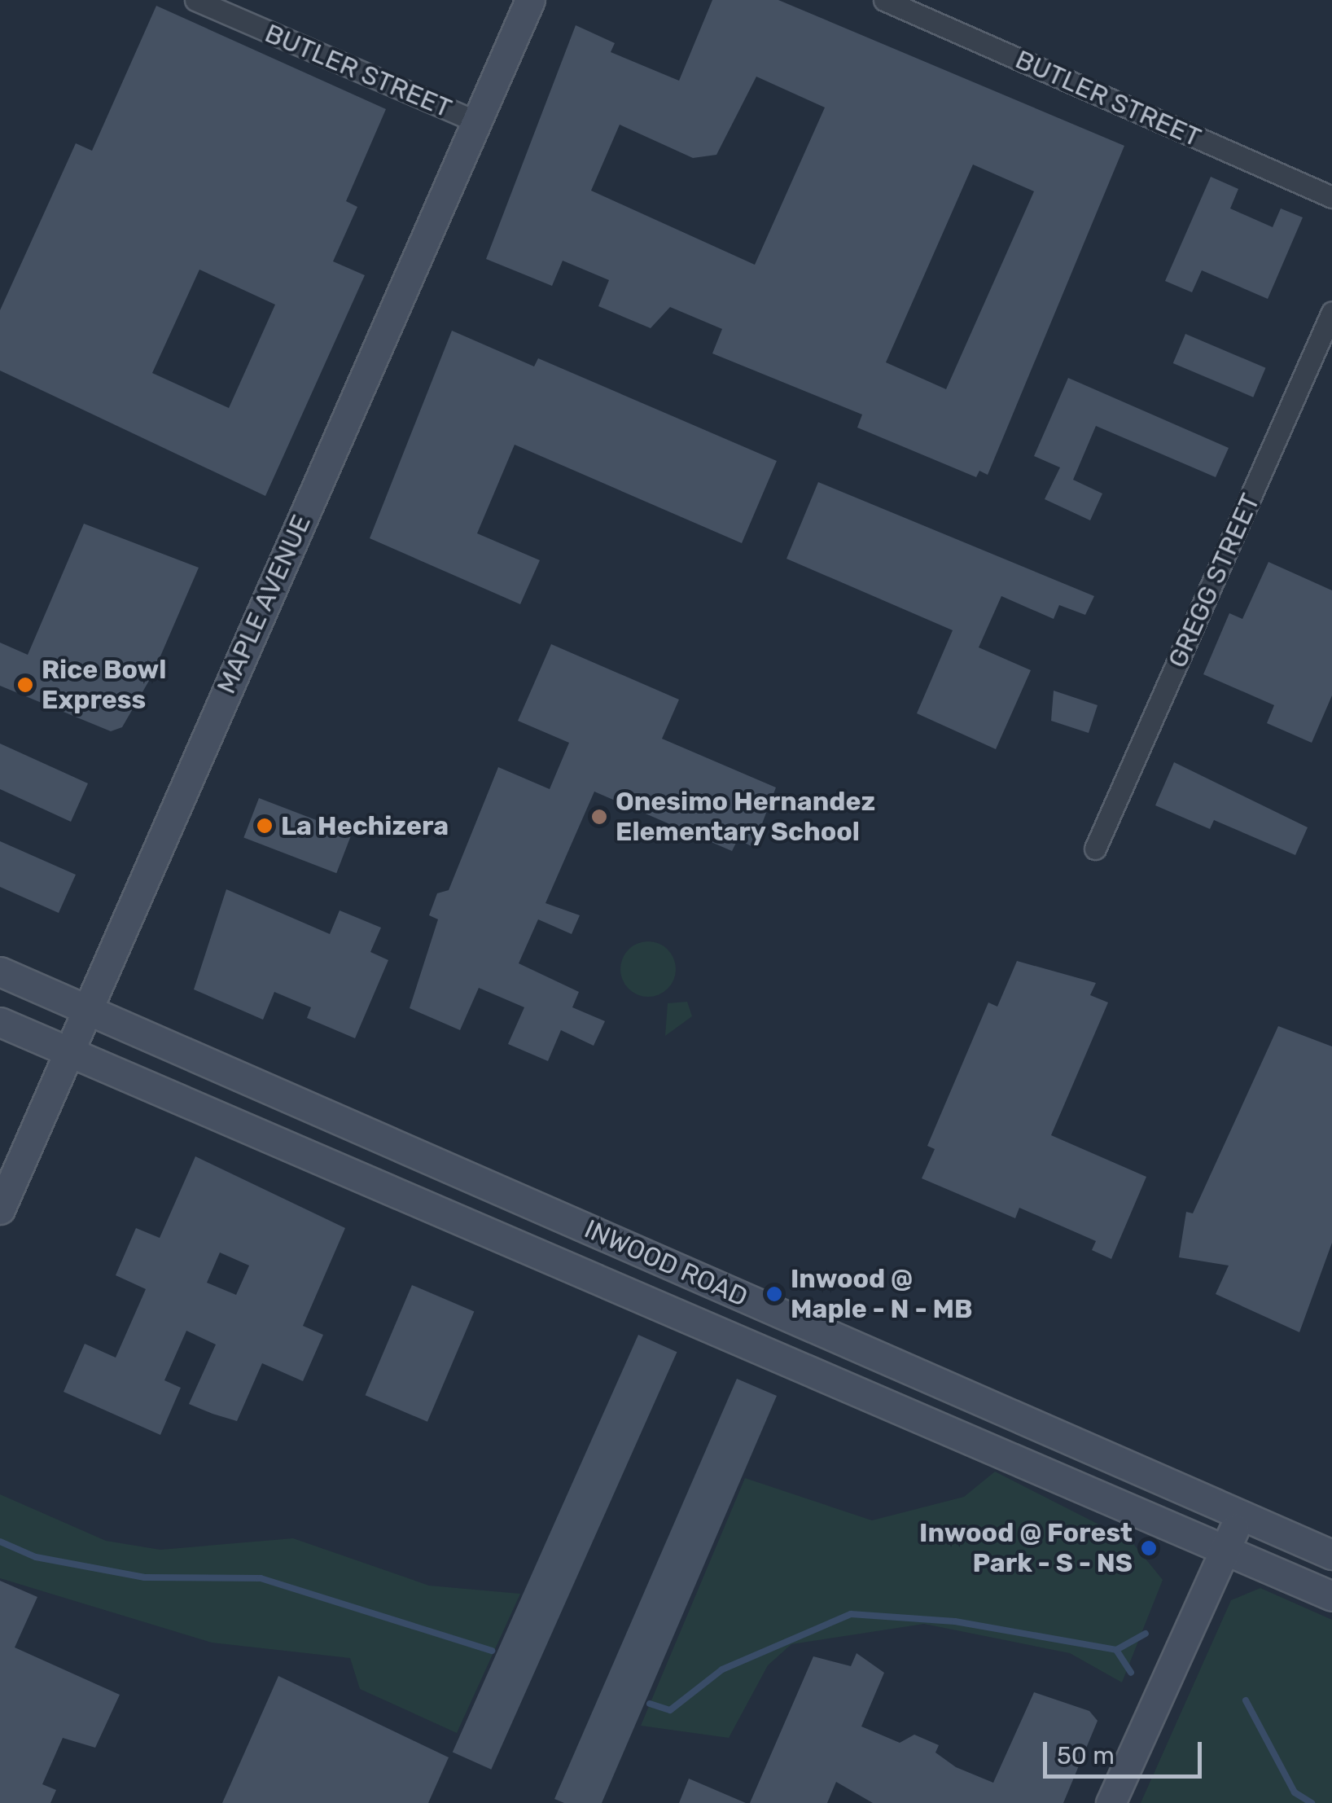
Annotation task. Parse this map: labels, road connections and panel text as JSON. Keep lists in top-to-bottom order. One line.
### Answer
{"streets":{"main road":["MAPLE AVENUE","INWOOD ROAD"],"street":["BUTLER STREET","GREGG STREET"]},"crossings":[["BUTLER STREET","MAPLE AVENUE"],["MAPLE AVENUE","INWOOD ROAD"]],"places":["Rice Bowl Express","Onesimo Hernandez Elementary School","La Hechizera","Inwood @ Maple - N - MB","Inwood @ Forest Park - S - NS"],"scale_bar":"50 m"}
